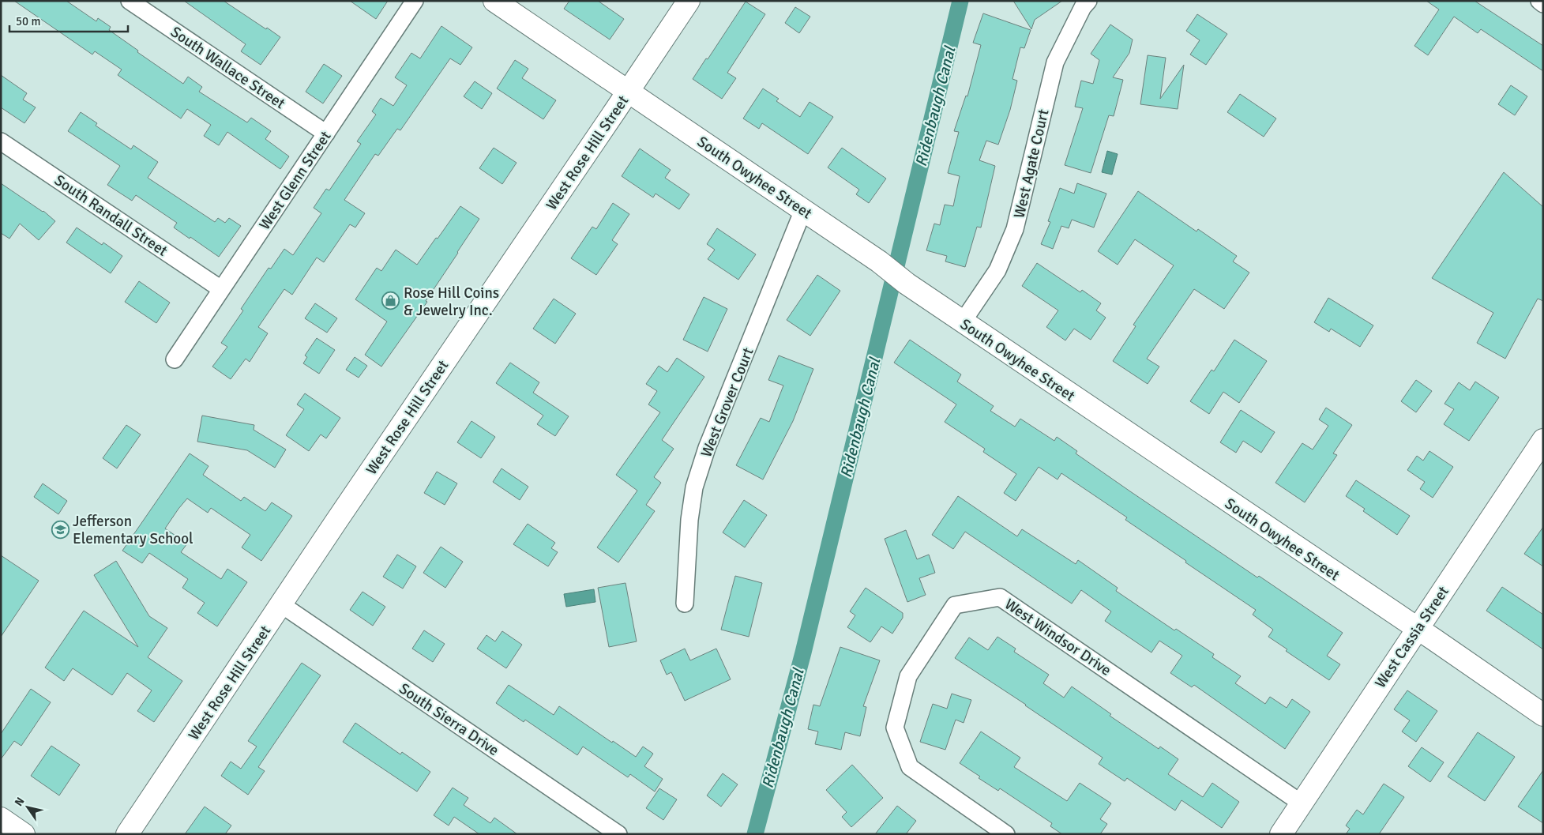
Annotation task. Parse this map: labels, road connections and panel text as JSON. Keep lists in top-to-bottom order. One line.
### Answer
{"streets":{"street":["South Wallace Street","West Rose Hill Street","West Agate Court","South Owyhee Street","West Glenn Street","South Randall Street","West Grover Court","West Windsor Drive","West Cassia Street","South Sierra Drive"]},"crossings":[["South Wallace Street","West Glenn Street"],["West Rose Hill Street","South Owyhee Street"],["West Rose Hill Street","South Sierra Drive"],["West Agate Court","South Owyhee Street"],["South Owyhee Street","West Grover Court"],["South Owyhee Street","West Cassia Street"],["West Glenn Street","South Randall Street"],["West Windsor Drive","West Cassia Street"]],"water":["Ridenbaugh Canal"],"places":{"shop":["Rose Hill Coins & Jewelry Inc."],"school or university":["Jefferson Elementary School"]},"scale_bar":"50 m","north":"top left"}
